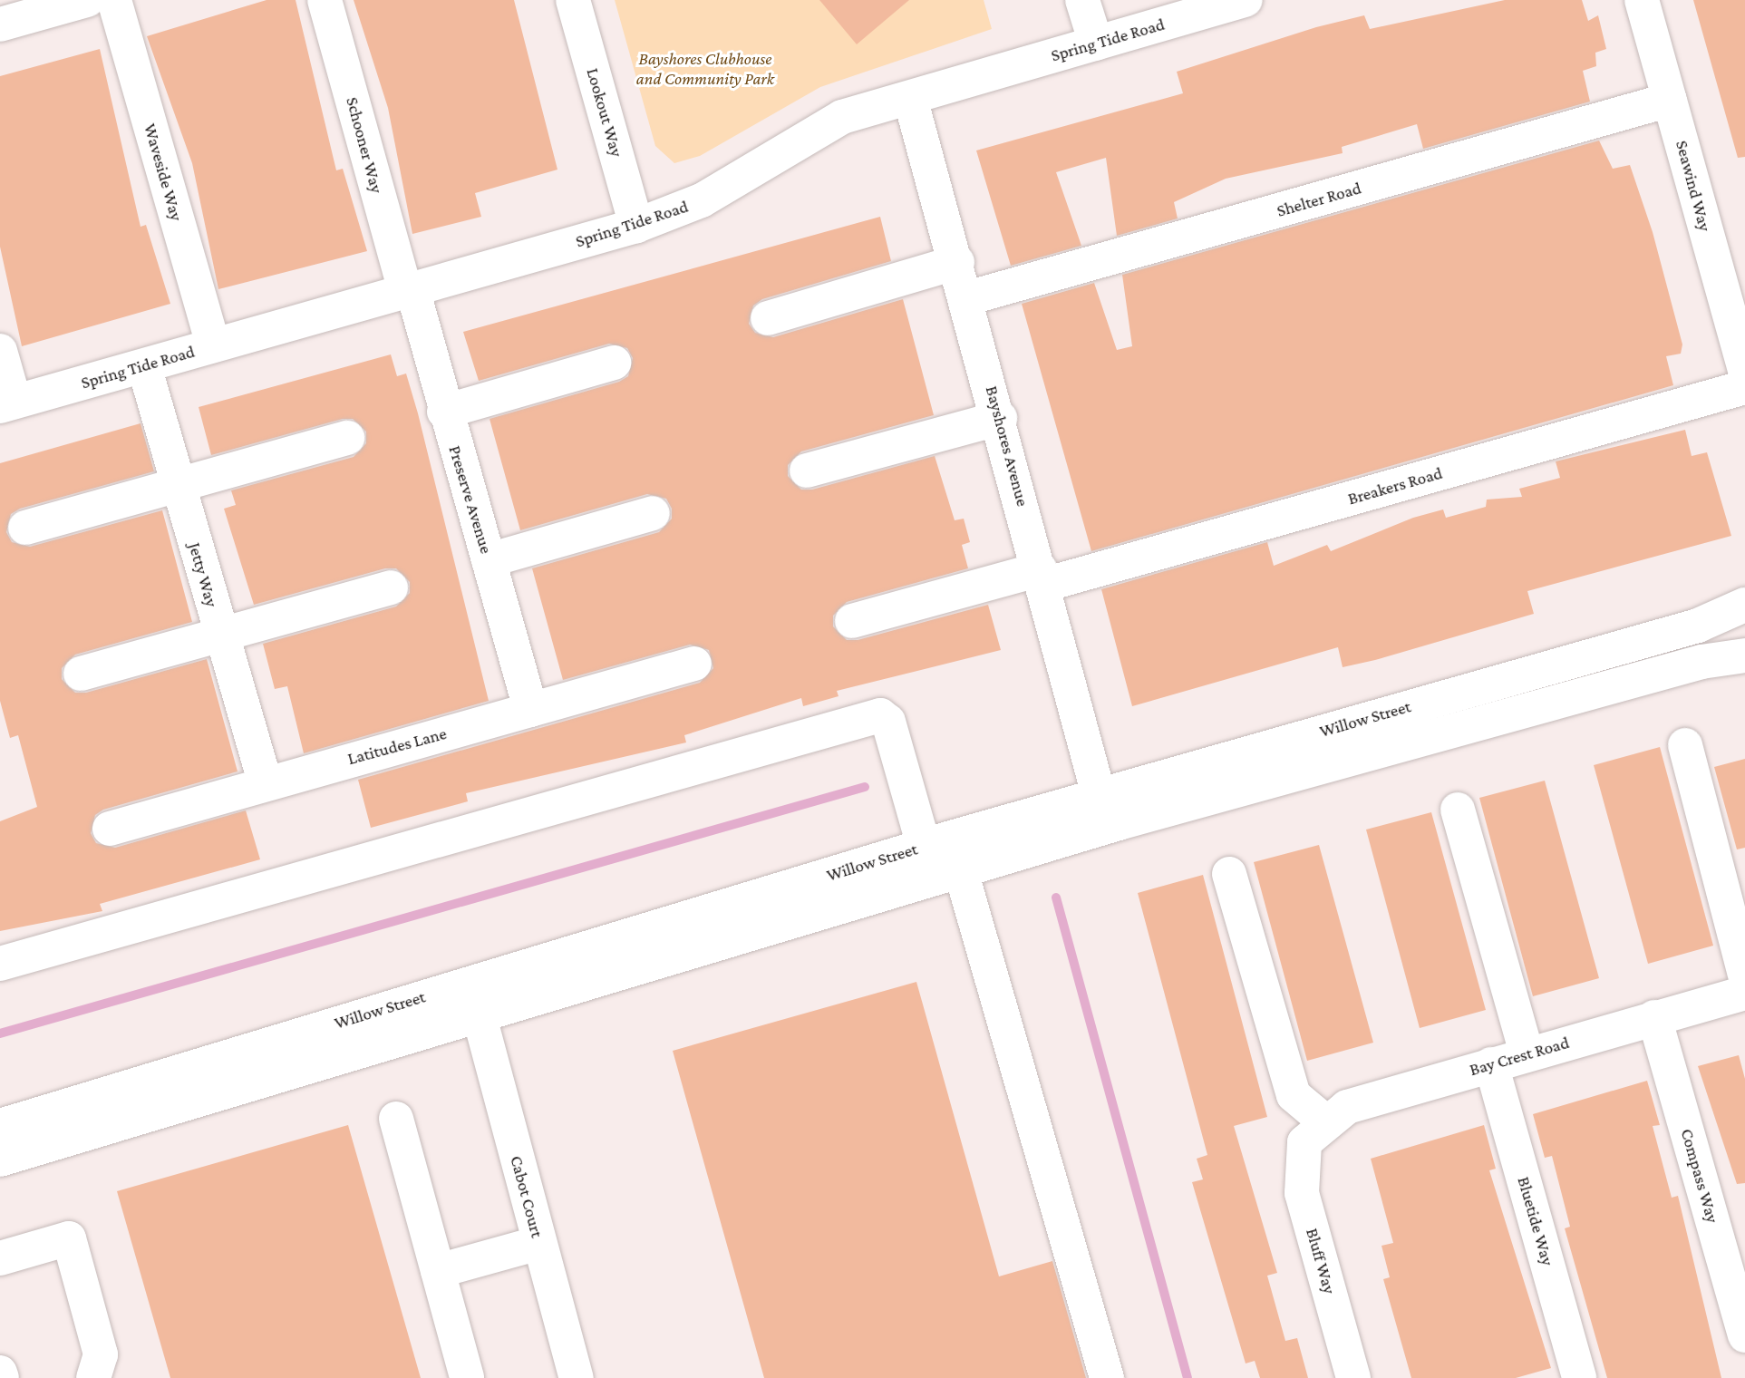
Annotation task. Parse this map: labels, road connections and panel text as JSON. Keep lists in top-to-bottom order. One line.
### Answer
{"streets":{"street":["Spring Tide Road","Lookout Way","Schooner Way","Waveside Way","Seawind Way","Shelter Road","Bayshores Avenue","Breakers Road","Preserve Avenue","Jetty Way","Willow Street","Latitudes Lane","Bay Crest Road","Compass Way","Cabot Court","Bluetide Way","Bluff Way"]},"crossings":[["Spring Tide Road","Lookout Way"],["Spring Tide Road","Schooner Way"],["Spring Tide Road","Waveside Way"],["Spring Tide Road","Bayshores Avenue"],["Spring Tide Road","Preserve Avenue"],["Spring Tide Road","Jetty Way"],["Schooner Way","Preserve Avenue"],["Seawind Way","Shelter Road"],["Shelter Road","Bayshores Avenue"],["Bayshores Avenue","Breakers Road"],["Bayshores Avenue","Willow Street"],["Preserve Avenue","Latitudes Lane"],["Jetty Way","Latitudes Lane"],["Willow Street","Cabot Court"],["Bay Crest Road","Compass Way"],["Bay Crest Road","Bluetide Way"],["Bay Crest Road","Bluff Way"]],"parks":["Bayshores Clubhouse and Community Park"]}
